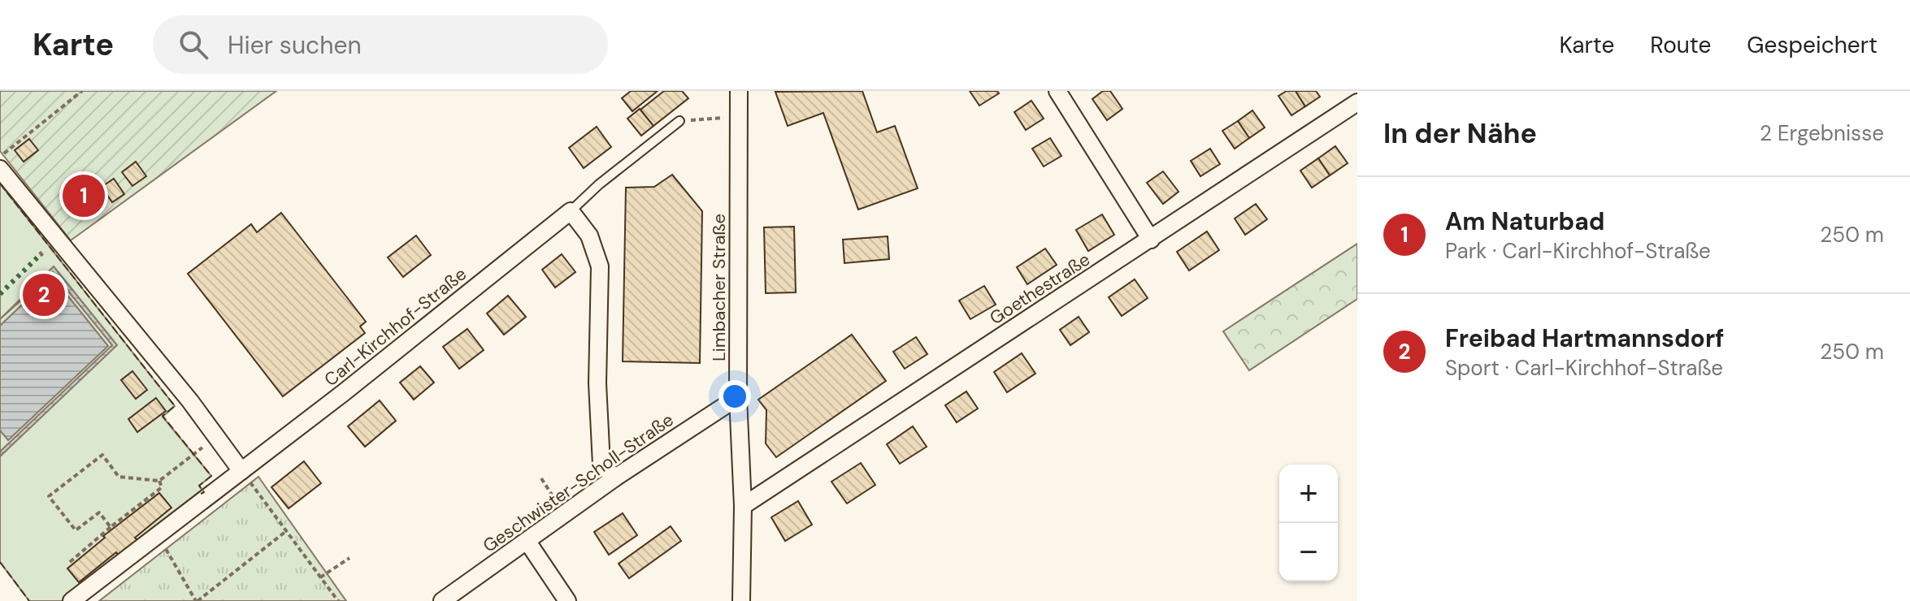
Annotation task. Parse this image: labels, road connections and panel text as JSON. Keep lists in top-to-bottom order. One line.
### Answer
{"streets":{"street":["Limbacher Straße","Goethestraße","Carl-Kirchhof-Straße","Geschwister-Scholl-Straße"]},"crossings":[["Limbacher Straße","Goethestraße"],["Limbacher Straße","Geschwister-Scholl-Straße"]],"page":{"header":"Karte","search":"Hier suchen","nav":["Karte","Route","Gespeichert"],"heading":["In der Nähe","2 Ergebnisse"],"pins":["1","2"],"list":[{"mark":"1","name":"Am Naturbad","note":"Park · Carl-Kirchhof-Straße","value":"250 m"},{"mark":"2","name":"Freibad Hartmannsdorf","note":"Sport · Carl-Kirchhof-Straße","value":"250 m"}],"map_buttons":["+","−"]}}
